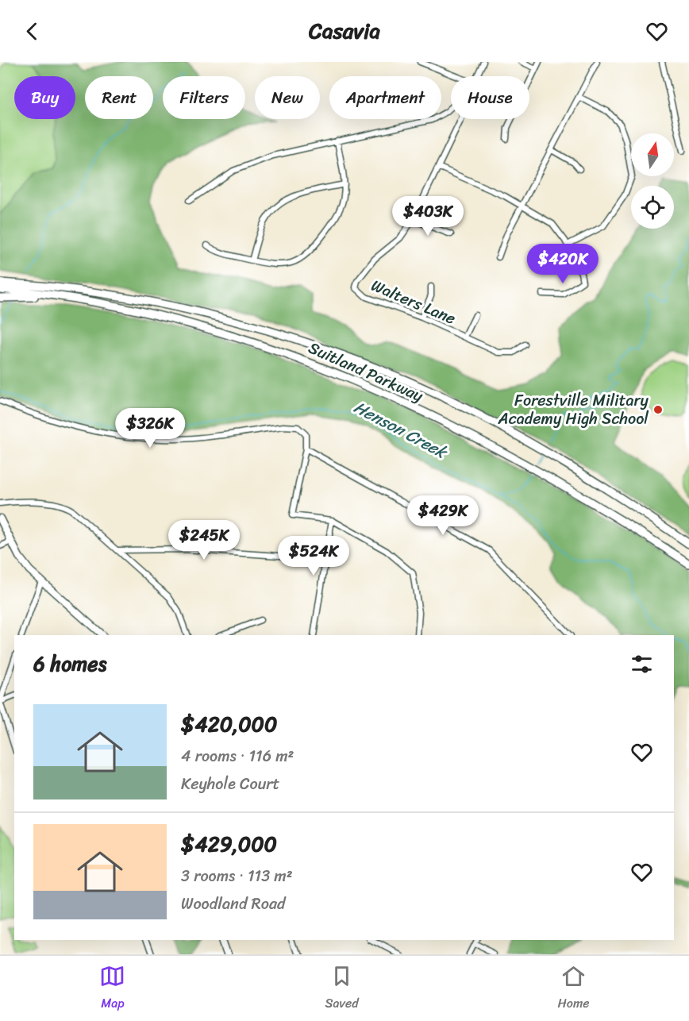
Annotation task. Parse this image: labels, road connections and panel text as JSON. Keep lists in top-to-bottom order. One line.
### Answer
{"streets":{"highway":["Suitland Parkway"],"street":["Walters Lane"]},"water":["Henson Creek"],"places":["Forestville Military Academy High School"],"north":"top","page":{"header":"Casavia","chip":["Buy","Rent","Filters","New","Apartment","House"],"price":["$403K","$420K","$326K","$429K","$245K","$524K"],"heading":"6 homes","list":[{"name":"$420,000","note":"4 rooms · 116 m² · Keyhole Court"},{"name":"$429,000","note":"3 rooms · 113 m² · Woodland Road"}],"tabs":["Map","Saved","Home"]}}
